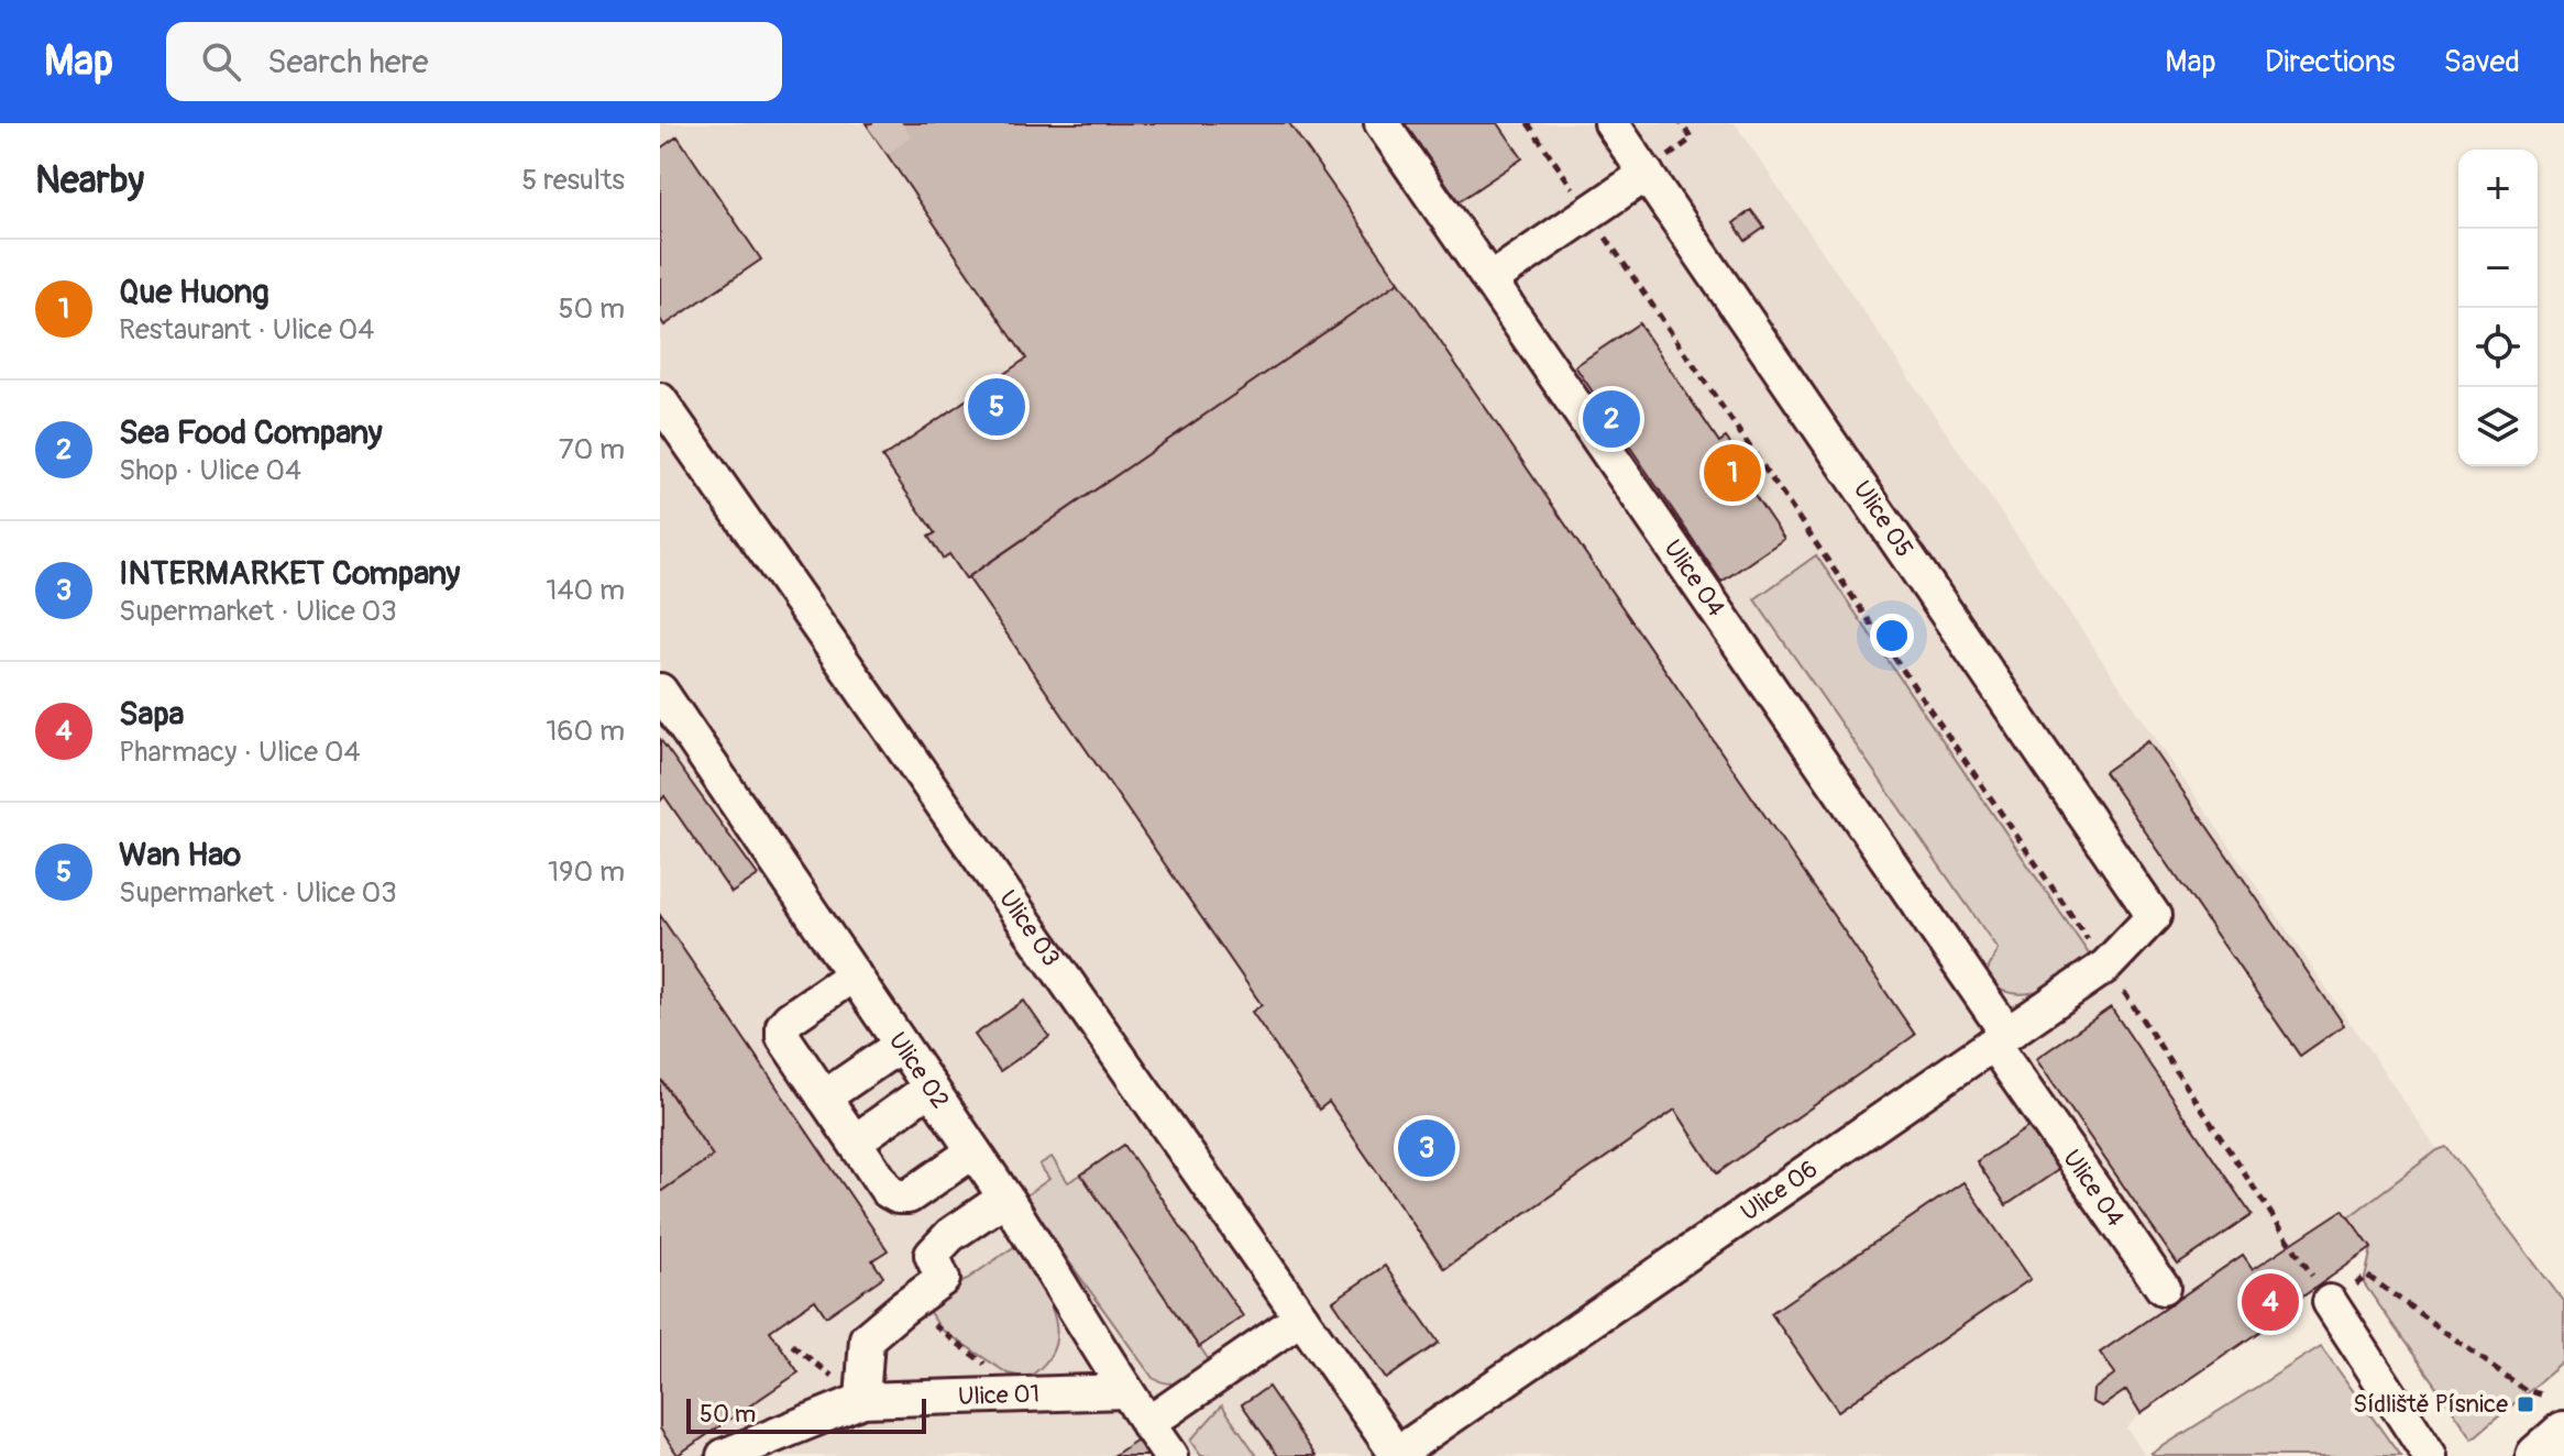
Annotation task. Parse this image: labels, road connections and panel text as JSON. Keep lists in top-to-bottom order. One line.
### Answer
{"streets":{"street":["Ulice 05","Ulice 04","Ulice 03","Ulice 02","Ulice 06","Ulice 01"]},"crossings":[["Ulice 05","Ulice 06"],["Ulice 04","Ulice 06"],["Ulice 03","Ulice 06"],["Ulice 02","Ulice 01"]],"places":{"transit":["Sídliště Písnice"]},"scale_bar":"50 m","page":{"header":"Map","search":"Search here","nav":["Map","Directions","Saved"],"heading":["Nearby","5 results"],"map_buttons":["+","−"],"list":[{"mark":"1","name":"Que Huong","note":"Restaurant · Ulice 04","value":"50 m"},{"mark":"2","name":"Sea Food Company","note":"Shop · Ulice 04","value":"70 m"},{"mark":"3","name":"INTERMARKET Company","note":"Supermarket · Ulice 03","value":"140 m"},{"mark":"4","name":"Sapa","note":"Pharmacy · Ulice 04","value":"160 m"},{"mark":"5","name":"Wan Hao","note":"Supermarket · Ulice 03","value":"190 m"}],"pins":["5","2","1","3","4"],"scale":"50 m"}}
